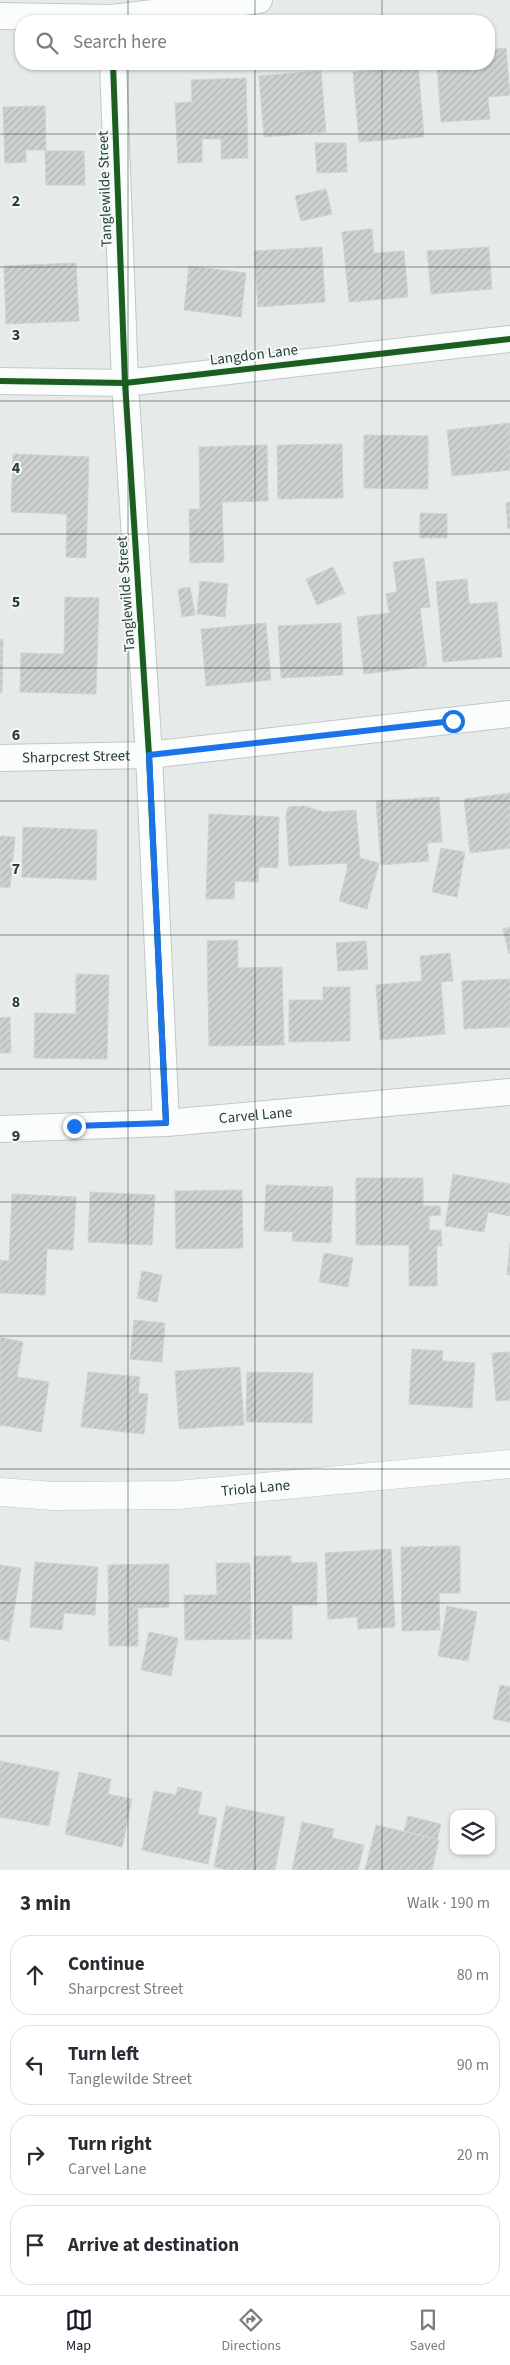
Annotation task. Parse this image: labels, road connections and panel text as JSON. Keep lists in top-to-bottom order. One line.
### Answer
{"streets":{"street":["Tanglewilde Street","Langdon Lane","Sharpcrest Street","Carvel Lane","Triola Lane"]},"crossings":[["Tanglewilde Street","Langdon Lane"],["Tanglewilde Street","Sharpcrest Street"],["Tanglewilde Street","Carvel Lane"]],"page":{"search":"Search here","heading":["3 min","Walk · 190 m"],"list":[["Continue","Sharpcrest Street","80 m"],["Turn left","Tanglewilde Street","90 m"],["Turn right","Carvel Lane","20 m"],"Arrive at destination"],"nav":["Map","Directions","Saved"]},"grid":{"rows":["2","3","4","5","6","7","8","9"]}}
